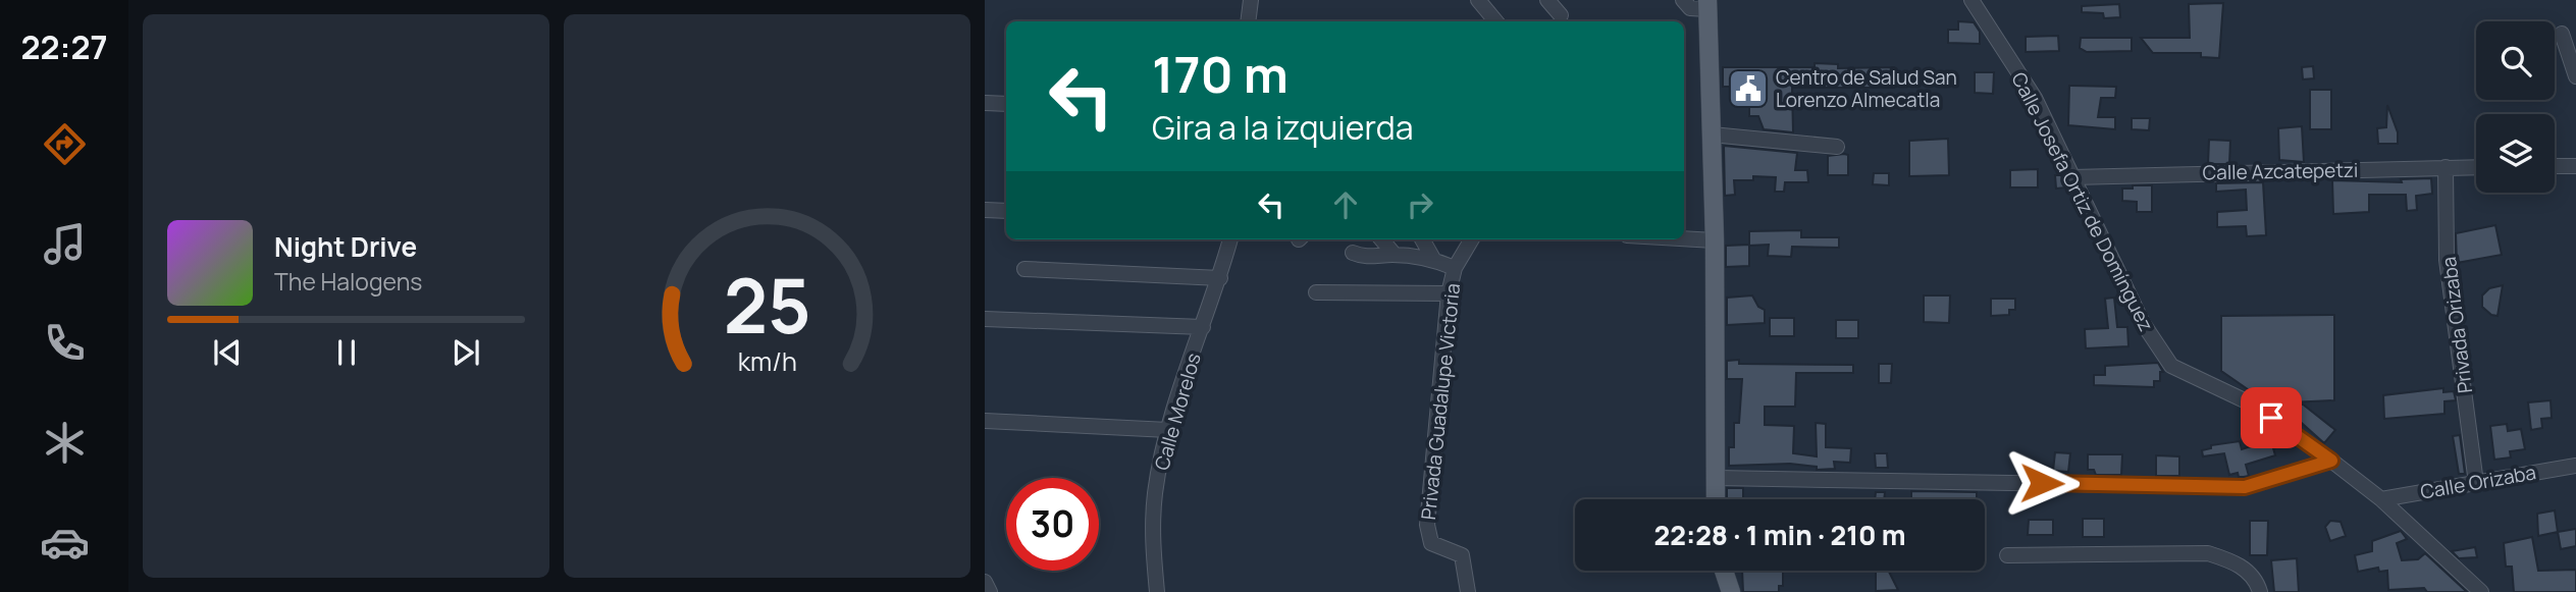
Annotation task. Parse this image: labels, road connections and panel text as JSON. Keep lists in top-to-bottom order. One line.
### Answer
{"streets":{"street":["Calle Azcatepetzi","Calle Josefa Ortiz de Domínguez","Privada Orizaba","Privada Guadalupe Victoria","Calle Morelos","Calle Orizaba"]},"crossings":[["Calle Azcatepetzi","Calle Josefa Ortiz de Domínguez"],["Calle Azcatepetzi","Privada Orizaba"],["Calle Josefa Ortiz de Domínguez","Calle Orizaba"],["Privada Orizaba","Calle Orizaba"]],"places":{"public building":["Centro de Salud San Lorenzo Almecatla"]},"page":{"tabs":"22:27","turn":["170 m","Gira a la izquierda"],"song":["Night Drive","The Halogens"],"limit":"30","trip":"22:28 · 1 min · 210 m","gauge":["25","km/h"]}}
